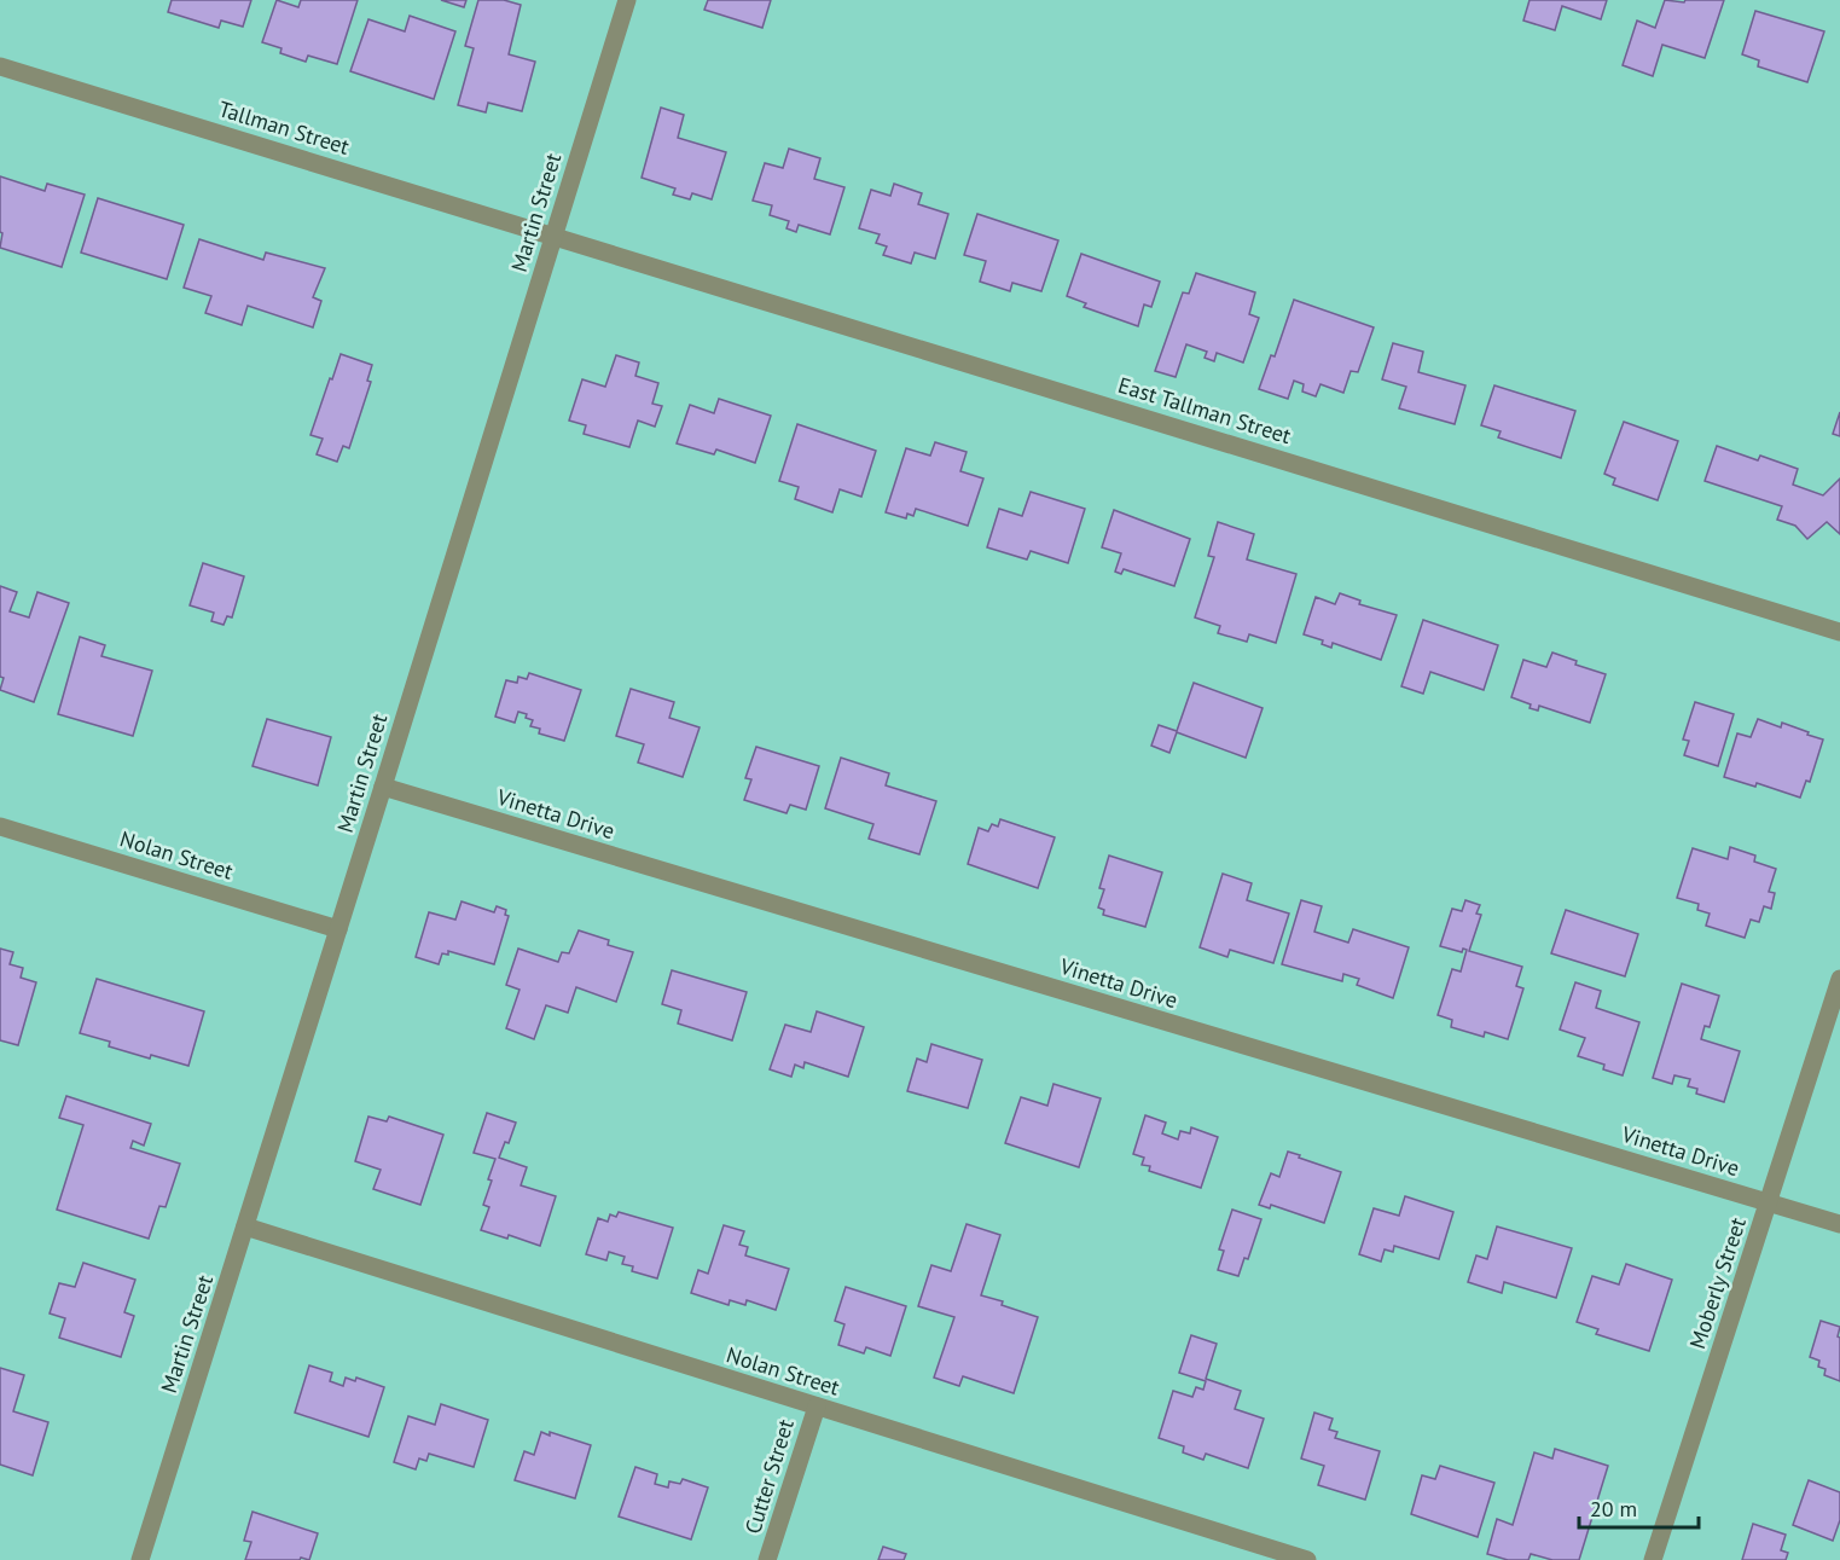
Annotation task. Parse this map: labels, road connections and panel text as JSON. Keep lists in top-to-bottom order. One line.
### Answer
{"streets":{"street":["Tallman Street","Martin Street","East Tallman Street","Vinetta Drive","Nolan Street","Moberly Street","Cutter Street"]},"crossings":[["Tallman Street","Martin Street"],["Tallman Street","East Tallman Street"],["Martin Street","East Tallman Street"],["Martin Street","Vinetta Drive"],["Martin Street","Nolan Street"],["Vinetta Drive","Moberly Street"],["Nolan Street","Cutter Street"]],"scale_bar":"20 m"}
